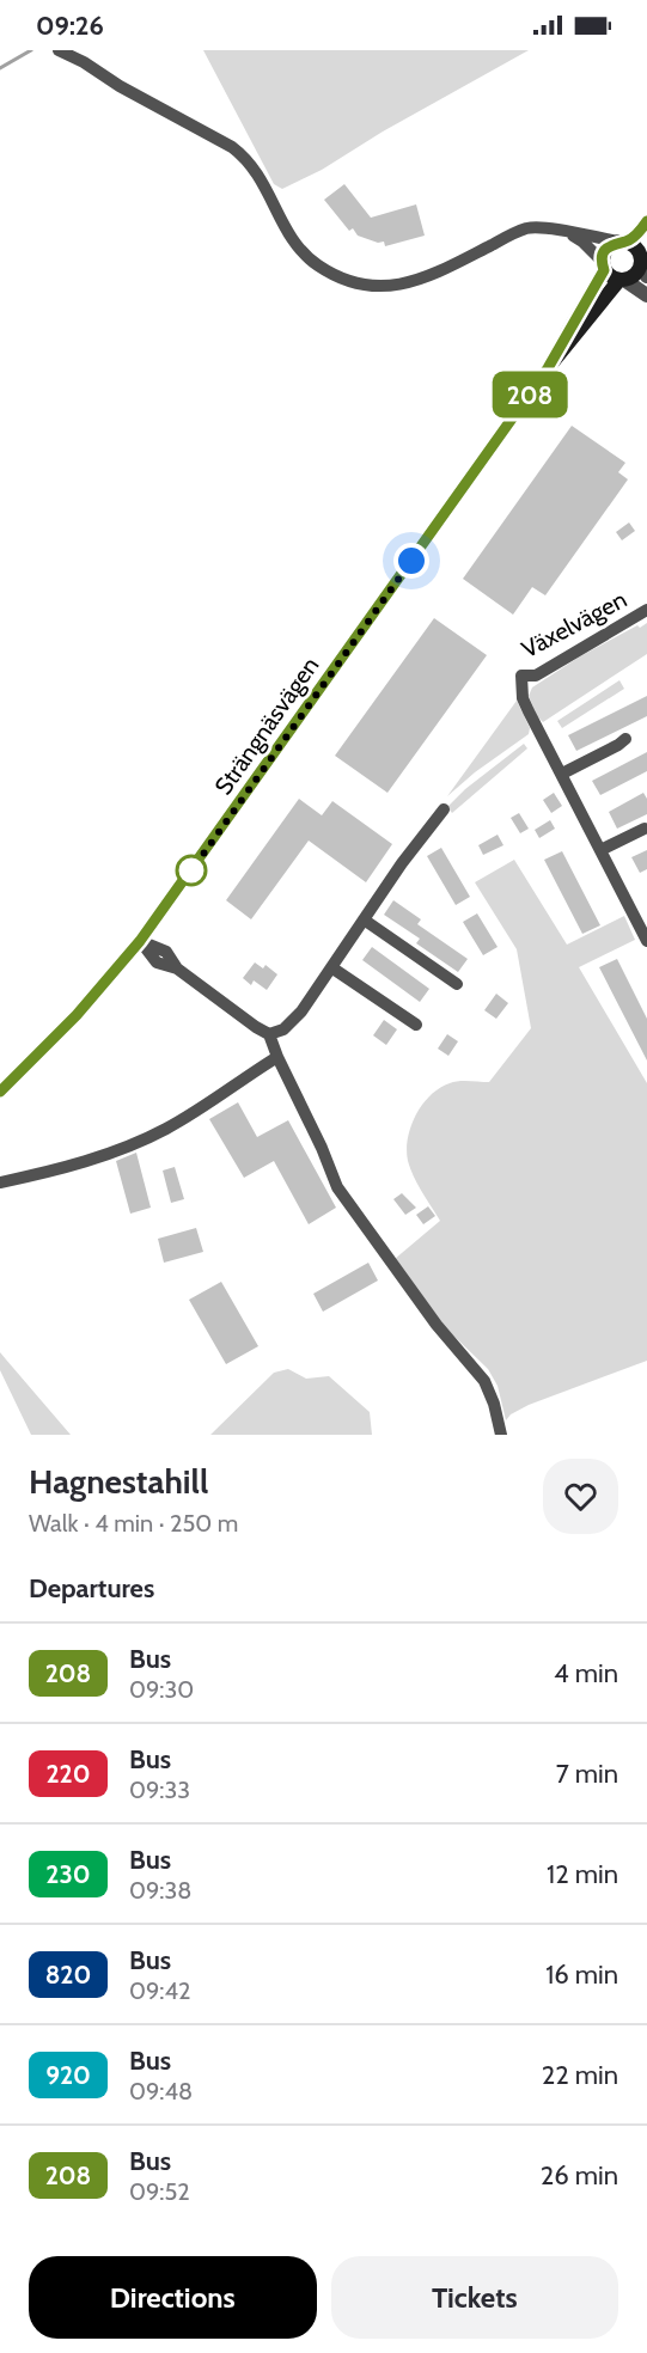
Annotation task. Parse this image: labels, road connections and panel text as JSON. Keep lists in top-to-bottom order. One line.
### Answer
{"streets":{"main road":["Strängnäsvägen"],"street":["Växelvägen"]},"lines":["bus line 208"],"page":{"status":"09:26","on_map":"208","heading":[["Hagnestahill","Walk · 4 min · 250 m"],"Departures"],"list":[{"mark":"208","name":"Bus","note":"09:30","value":"4 min"},{"mark":"220","name":"Bus","note":"09:33","value":"7 min"},{"mark":"230","name":"Bus","note":"09:38","value":"12 min"},{"mark":"820","name":"Bus","note":"09:42","value":"16 min"},{"mark":"920","name":"Bus","note":"09:48","value":"22 min"},{"mark":"208","name":"Bus","note":"09:52","value":"26 min"}],"buttons":["Directions","Tickets"]}}
